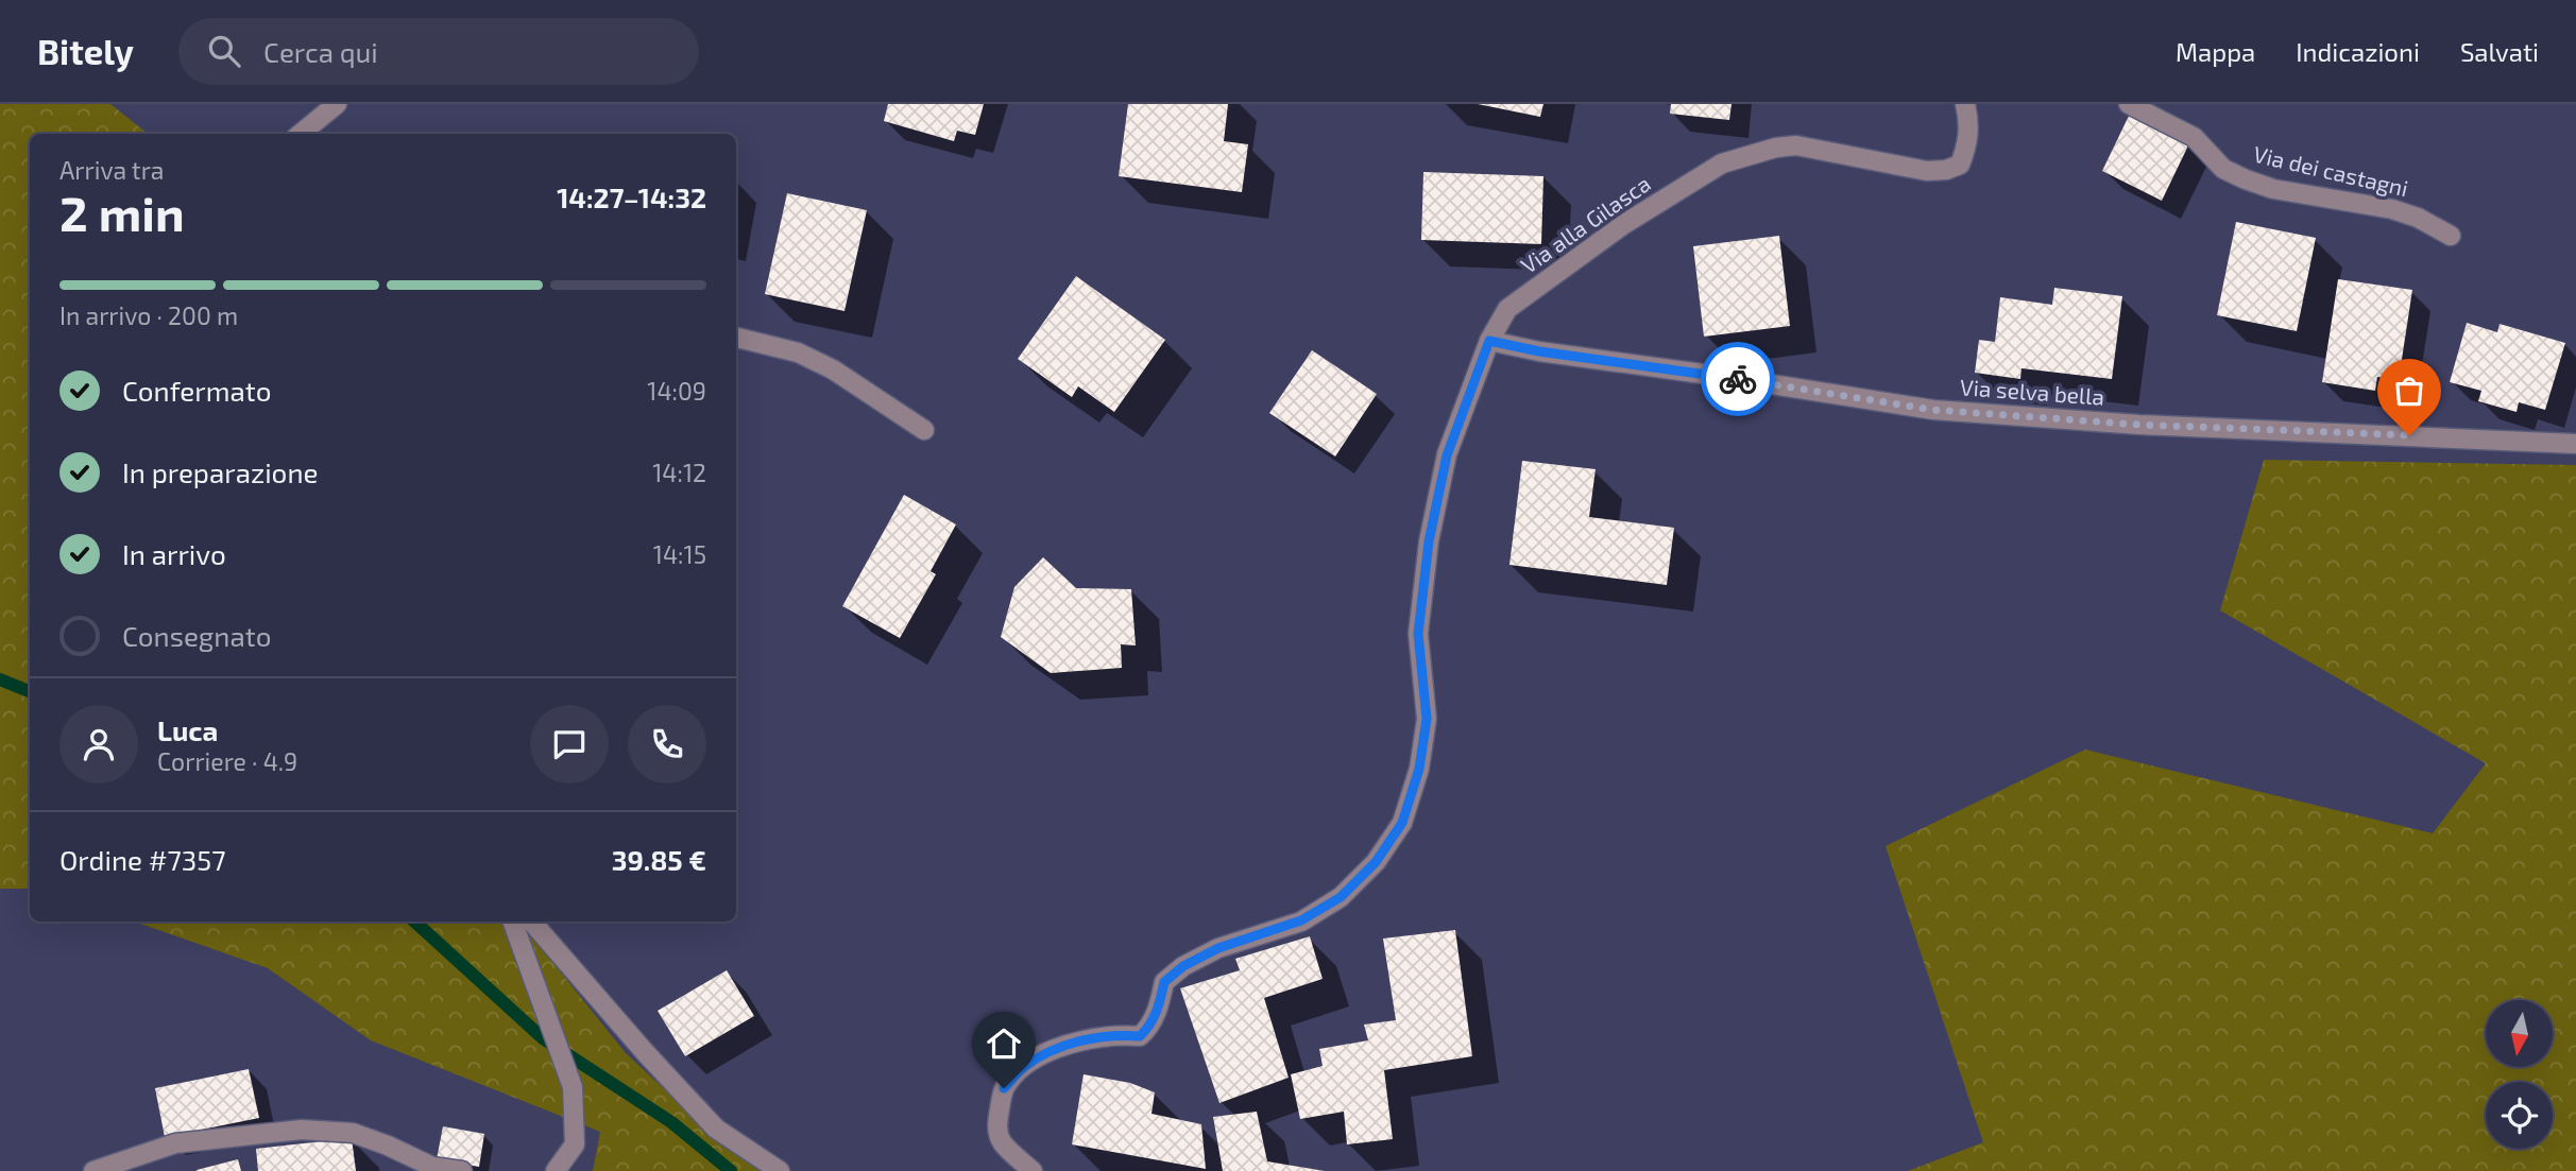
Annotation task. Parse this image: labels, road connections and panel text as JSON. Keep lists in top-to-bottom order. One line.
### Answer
{"streets":{"street":["Via dei castagni","Via alla Gilasca","Via selva bella"]},"crossings":[["Via alla Gilasca","Via selva bella"]],"north":"bottom","page":{"header":"Bitely","search":"Cerca qui","nav":["Mappa","Indicazioni","Salvati"],"heading":["2 min","Arriva tra","14:27–14:32"],"panel":["Luca","Corriere · 4.9","Ordine #7357","39.85 €"],"bar":"In arrivo · 200 m","list":[["Confermato","14:09"],["In preparazione","14:12"],["In arrivo","14:15"],"Consegnato"]}}
